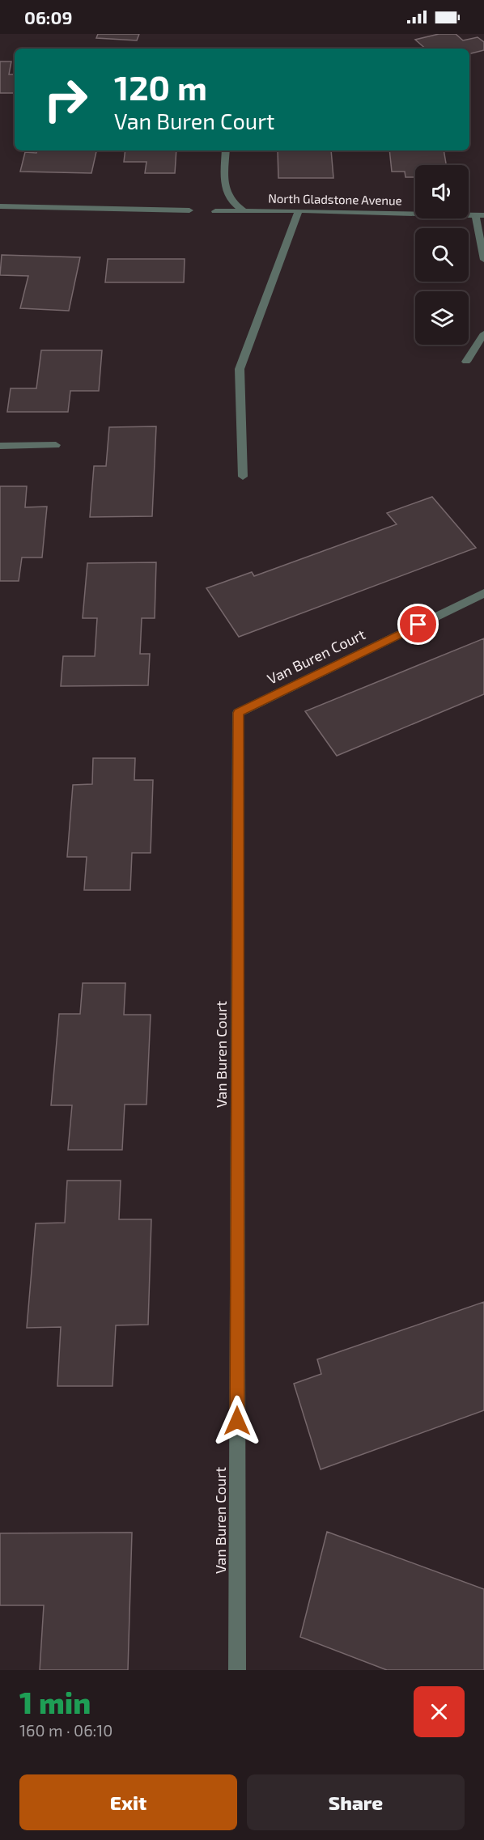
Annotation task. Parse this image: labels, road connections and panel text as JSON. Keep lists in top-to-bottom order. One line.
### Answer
{"streets":{"street":["North Gladstone Avenue","Van Buren Court"]},"page":{"status":"06:09","turn":["120 m","Van Buren Court"],"heading":["1 min","160 m · 06:10"],"buttons":["Exit","Share"]}}
